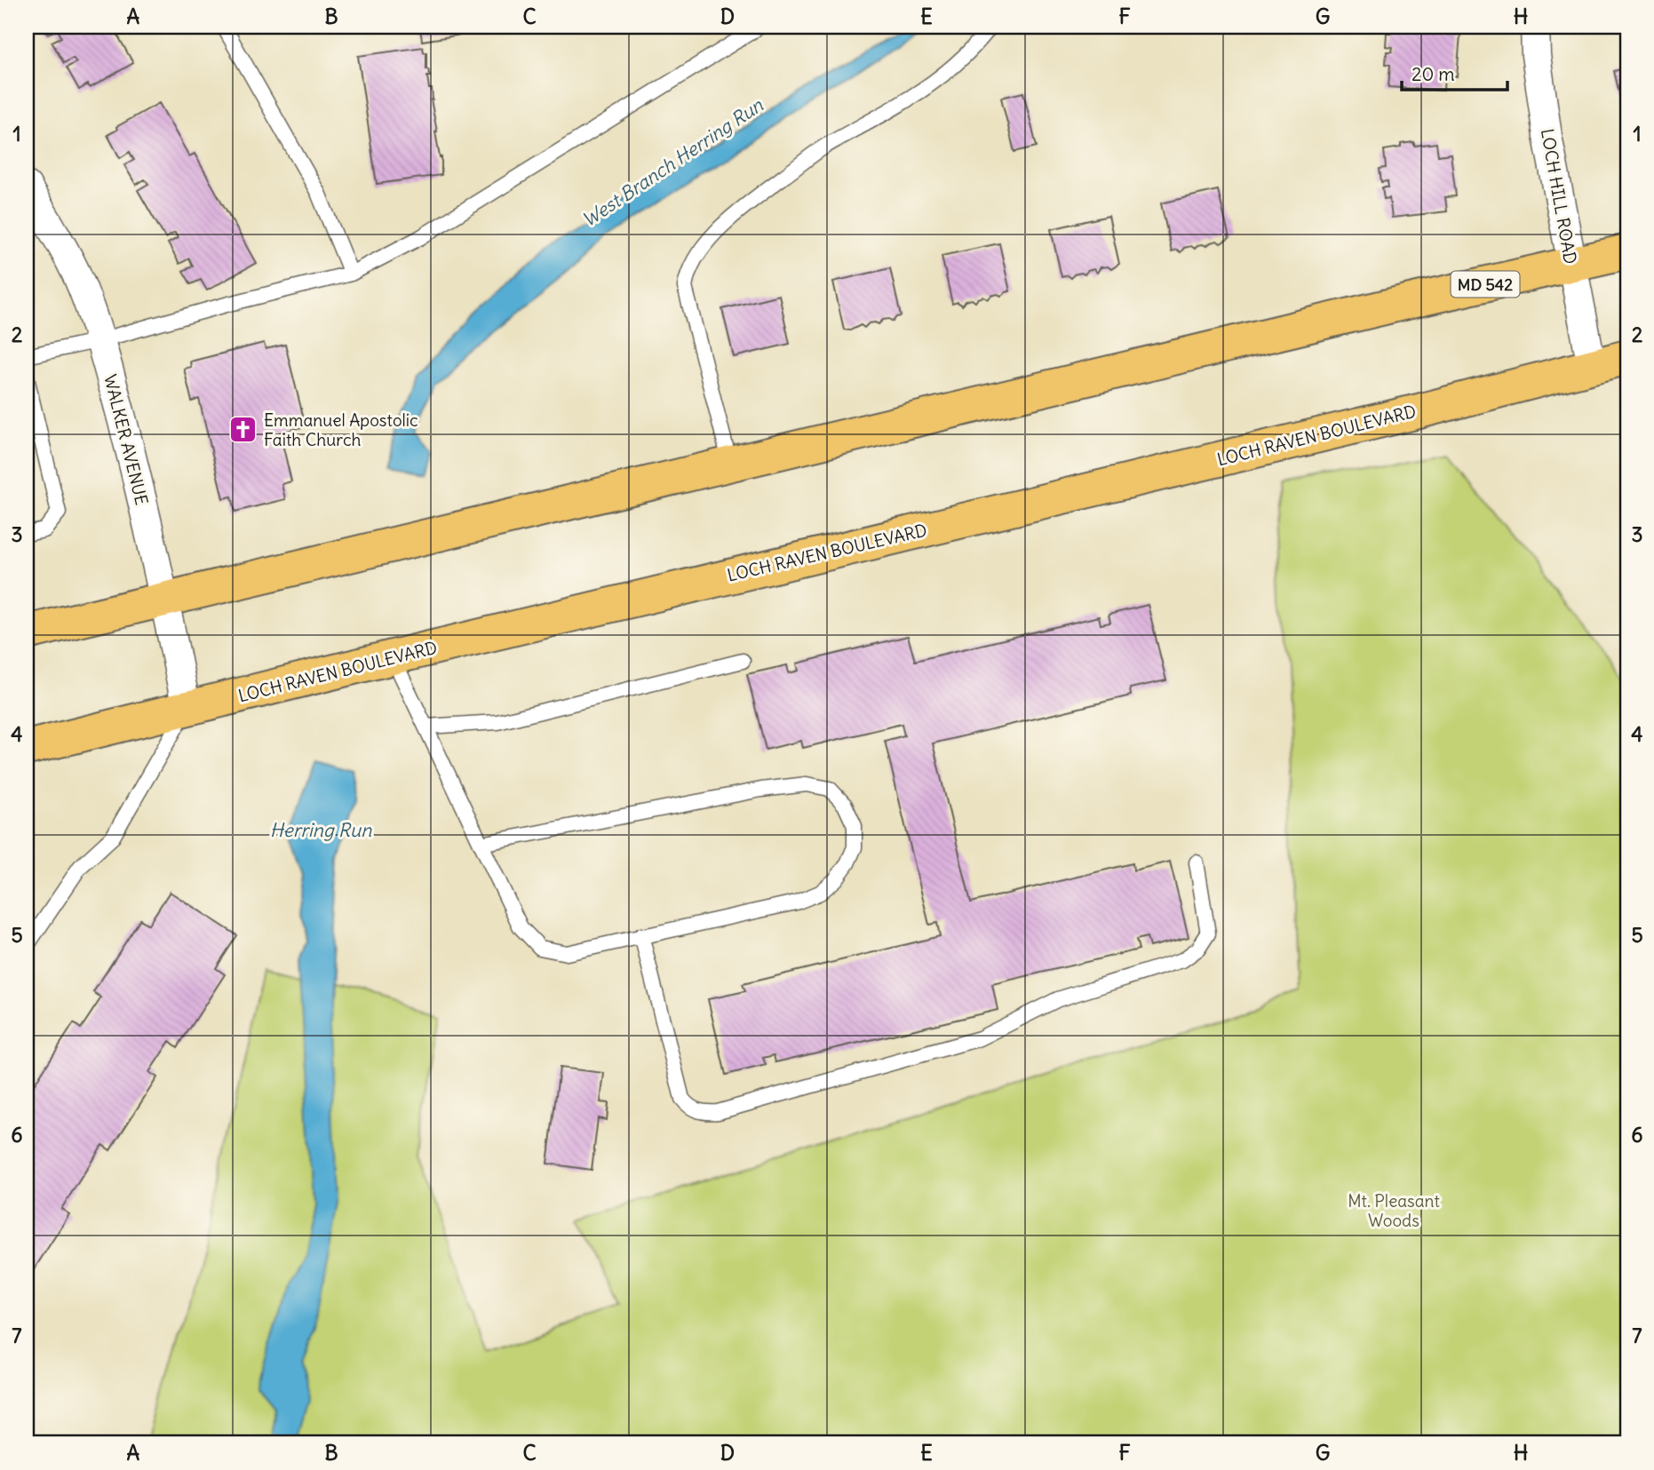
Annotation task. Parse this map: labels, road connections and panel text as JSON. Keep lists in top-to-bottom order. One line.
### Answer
{"streets":{"main road":["MD 542","LOCH RAVEN BOULEVARD"],"street":["LOCH HILL ROAD","WALKER AVENUE"]},"crossings":[["LOCH HILL ROAD","MD 542"],["LOCH HILL ROAD","LOCH RAVEN BOULEVARD"],["LOCH RAVEN BOULEVARD","WALKER AVENUE"]],"water":["West Branch Herring Run","Herring Run"],"parks":["Mt. Pleasant Woods"],"places":{"church":["Emmanuel Apostolic Faith Church"]},"scale_bar":"20 m","grid":{"columns":["A","B","C","D","E","F","G","H"],"rows":["1","2","3","4","5","6","7"]}}
